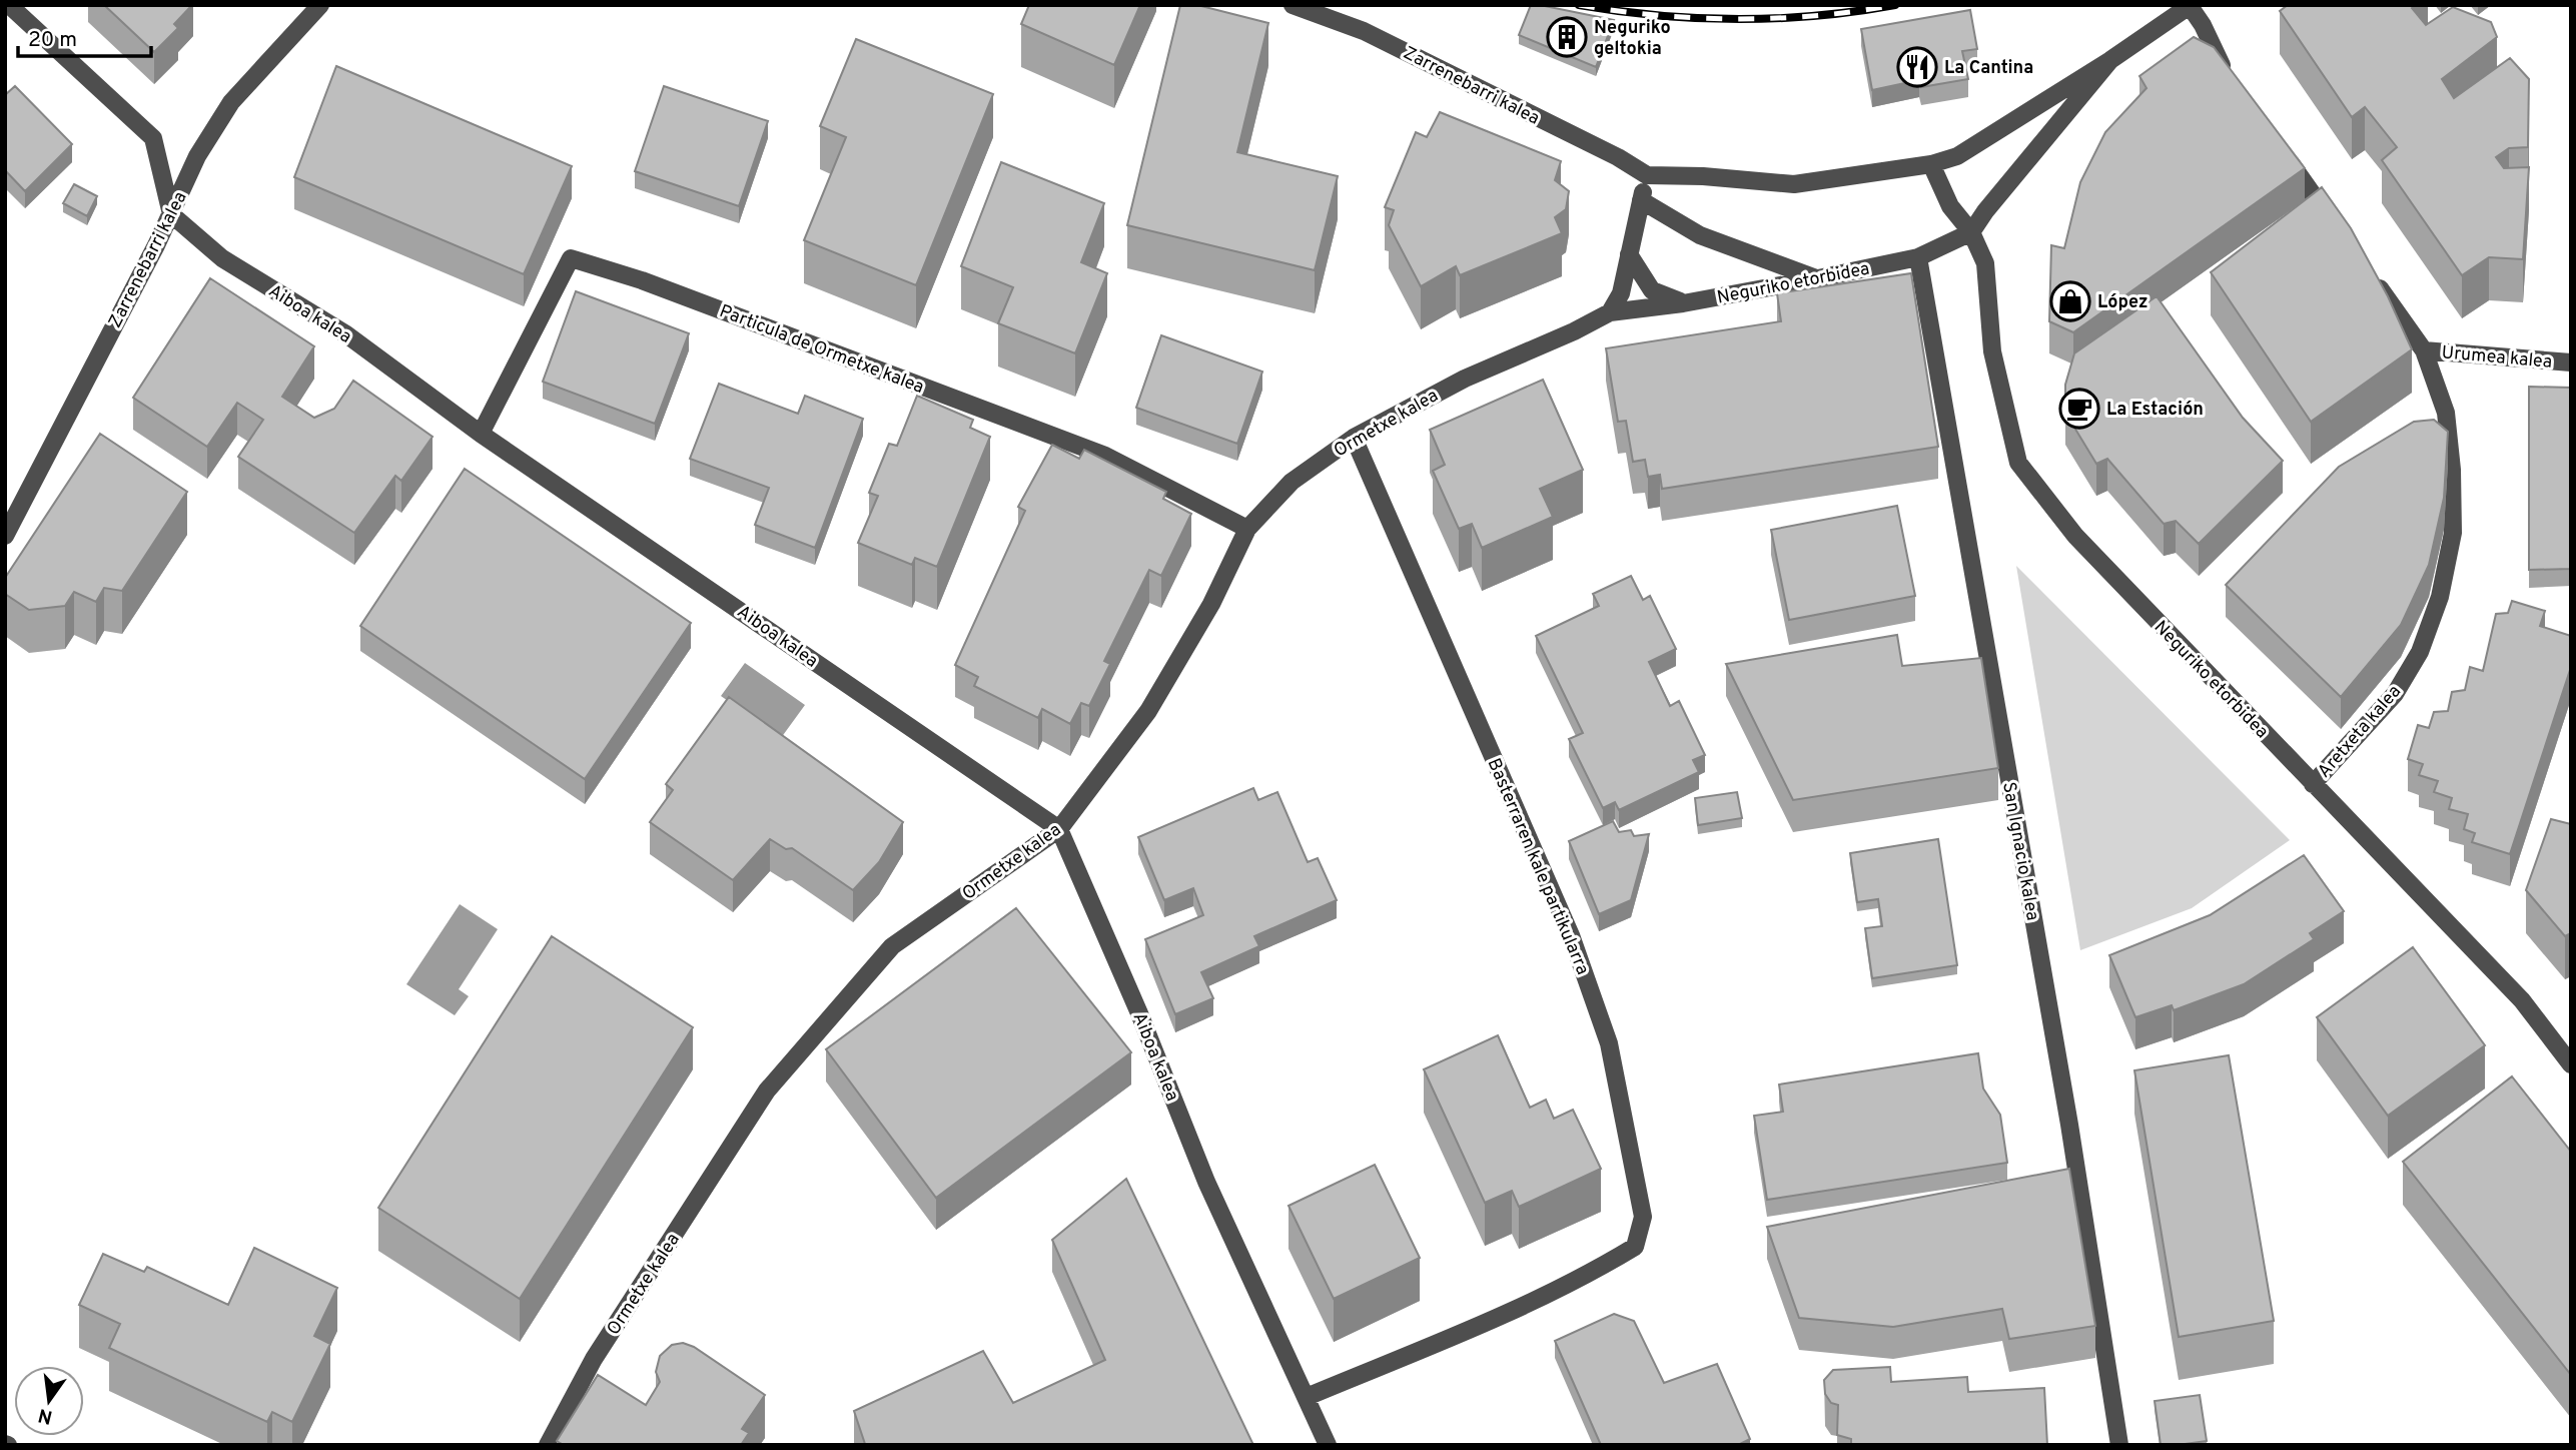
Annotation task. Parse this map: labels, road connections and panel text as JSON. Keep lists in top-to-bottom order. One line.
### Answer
{"streets":{"street":["Zarrenebarri kalea","Neguriko etorbidea","Aiboa kalea","Particula de Ormetxe kalea","Urumea kalea","Ormetxe kalea","Aretxeta kalea","San Ignacio kalea","Basterraren kale partikularra"]},"crossings":[["Zarrenebarri kalea","Neguriko etorbidea"],["Zarrenebarri kalea","Aiboa kalea"],["Neguriko etorbidea","Ormetxe kalea"],["Neguriko etorbidea","Aretxeta kalea"],["Neguriko etorbidea","San Ignacio kalea"],["Aiboa kalea","Particula de Ormetxe kalea"],["Aiboa kalea","Ormetxe kalea"],["Aiboa kalea","Basterraren kale partikularra"],["Particula de Ormetxe kalea","Ormetxe kalea"],["Urumea kalea","Aretxeta kalea"],["Ormetxe kalea","Basterraren kale partikularra"]],"places":{"building":["Neguriko geltokia"],"restaurant":["La Cantina"],"shop":["López"],"cafe":["La Estación"]},"scale_bar":"20 m","north":"bottom"}
